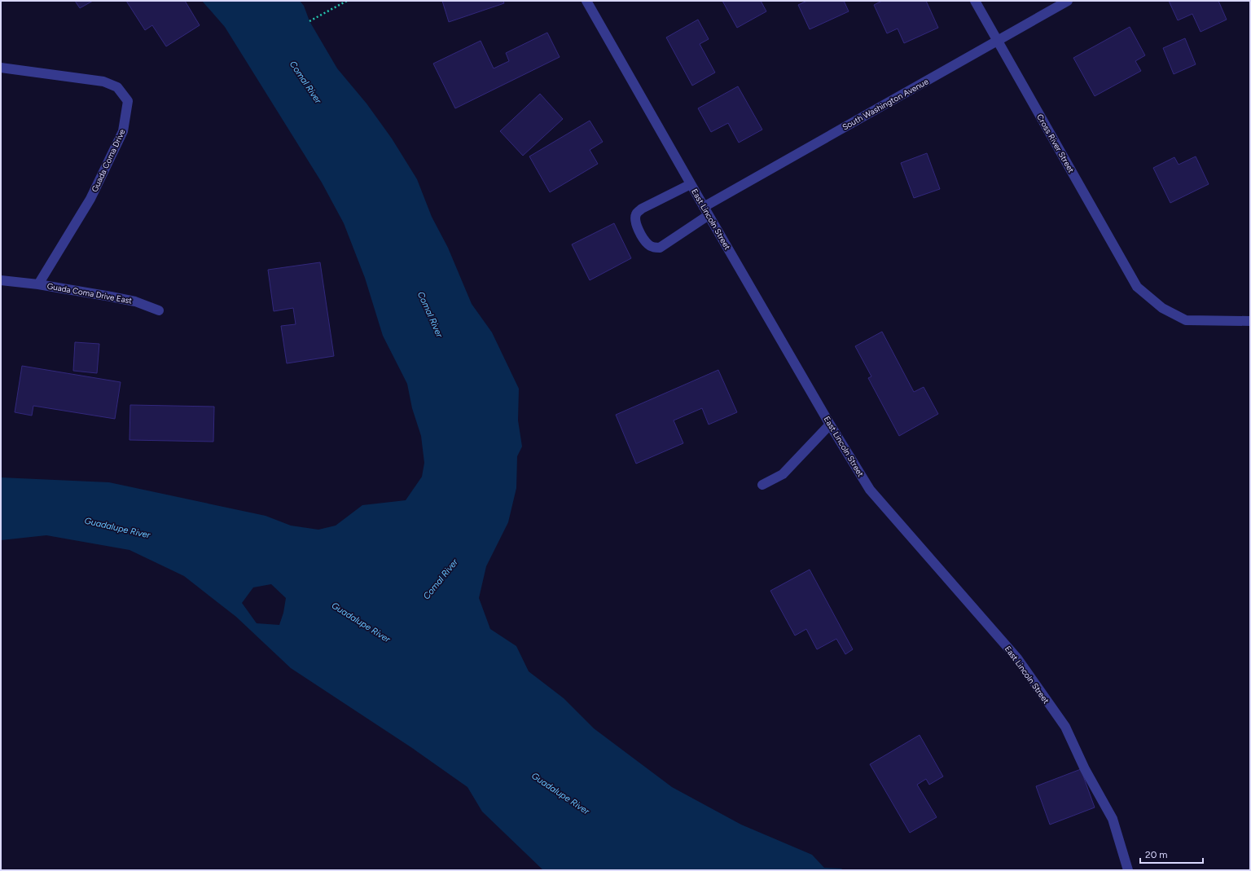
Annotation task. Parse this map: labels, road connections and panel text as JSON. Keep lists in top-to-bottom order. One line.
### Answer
{"streets":{"street":["South Washington Avenue","Cross River Street","Guada Coma Drive","East Lincoln Street","Guada Coma Drive East"]},"crossings":[["South Washington Avenue","Cross River Street"],["South Washington Avenue","East Lincoln Street"],["Guada Coma Drive","Guada Coma Drive East"]],"water":["Comal River","Guadalupe River"],"scale_bar":"20 m"}
